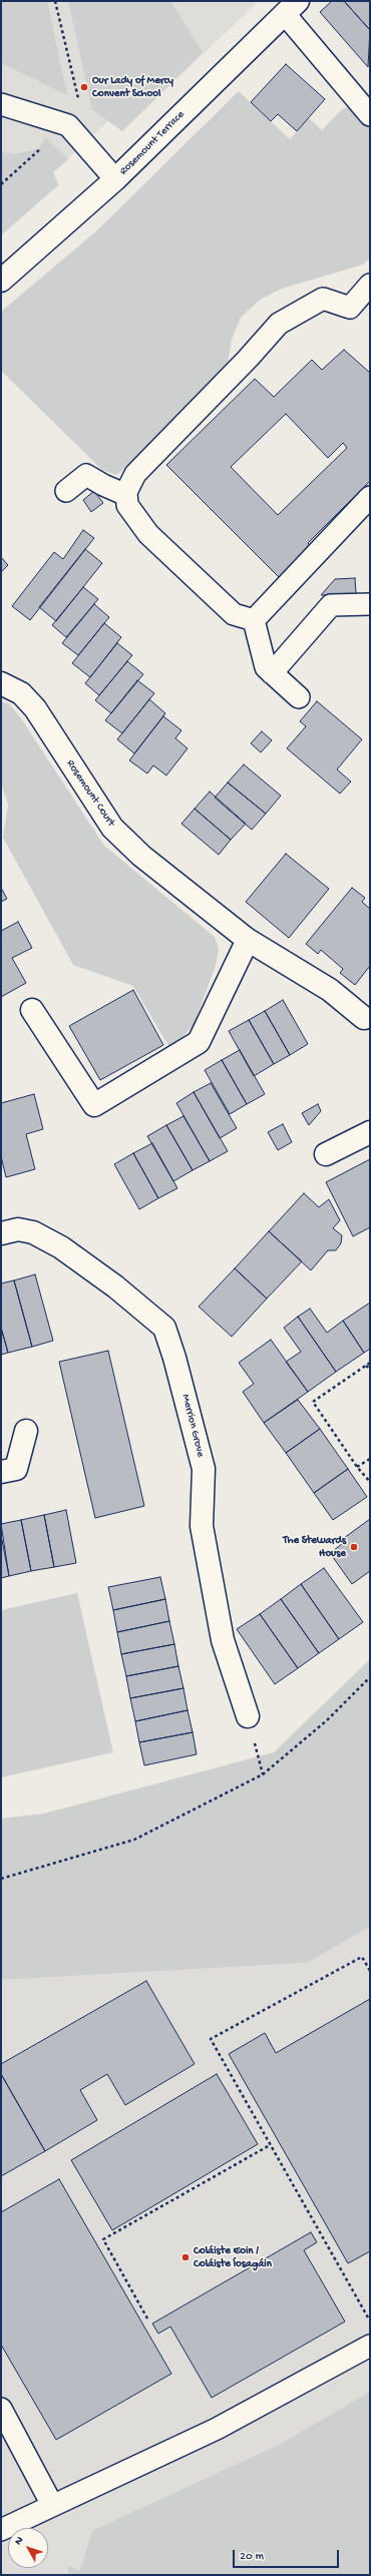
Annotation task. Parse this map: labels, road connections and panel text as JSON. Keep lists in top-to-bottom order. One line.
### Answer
{"streets":{"street":["Rosemount Terrace","Rosemount Court","Merrion Grove"]},"places":["Our Lady of Mercy Convent School","The Stewards House","Coláiste Eoin / Coláiste Íosagáin"],"scale_bar":"20 m","north":"top left"}
